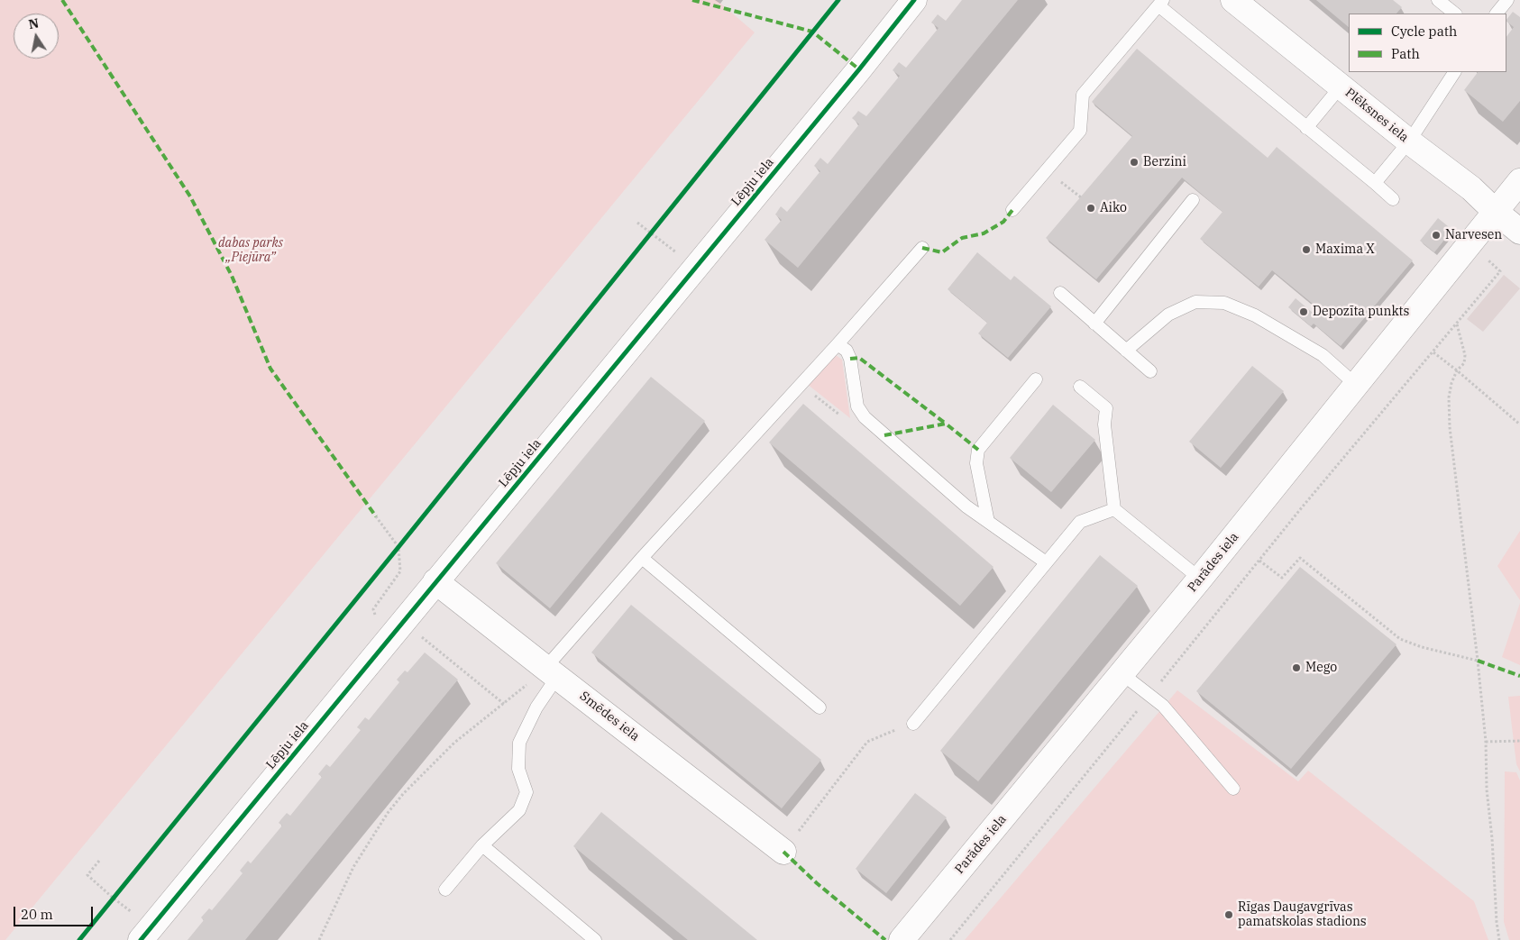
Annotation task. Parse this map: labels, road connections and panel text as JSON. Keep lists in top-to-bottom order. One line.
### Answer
{"streets":{"street":["Plēksnes iela","Lēpju iela","Parādes iela","Smēdes iela"]},"crossings":[["Plēksnes iela","Parādes iela"],["Lēpju iela","Smēdes iela"]],"parks":["dabas parks „Piejūra”"],"places":["Berzini","Aiko","Narvesen","Maxima X","Depozīta punkts","Mego","Rīgas Daugavgrīvas pamatskolas stadions"],"legend":["Cycle path","Path"],"scale_bar":"20 m","north":"top"}
